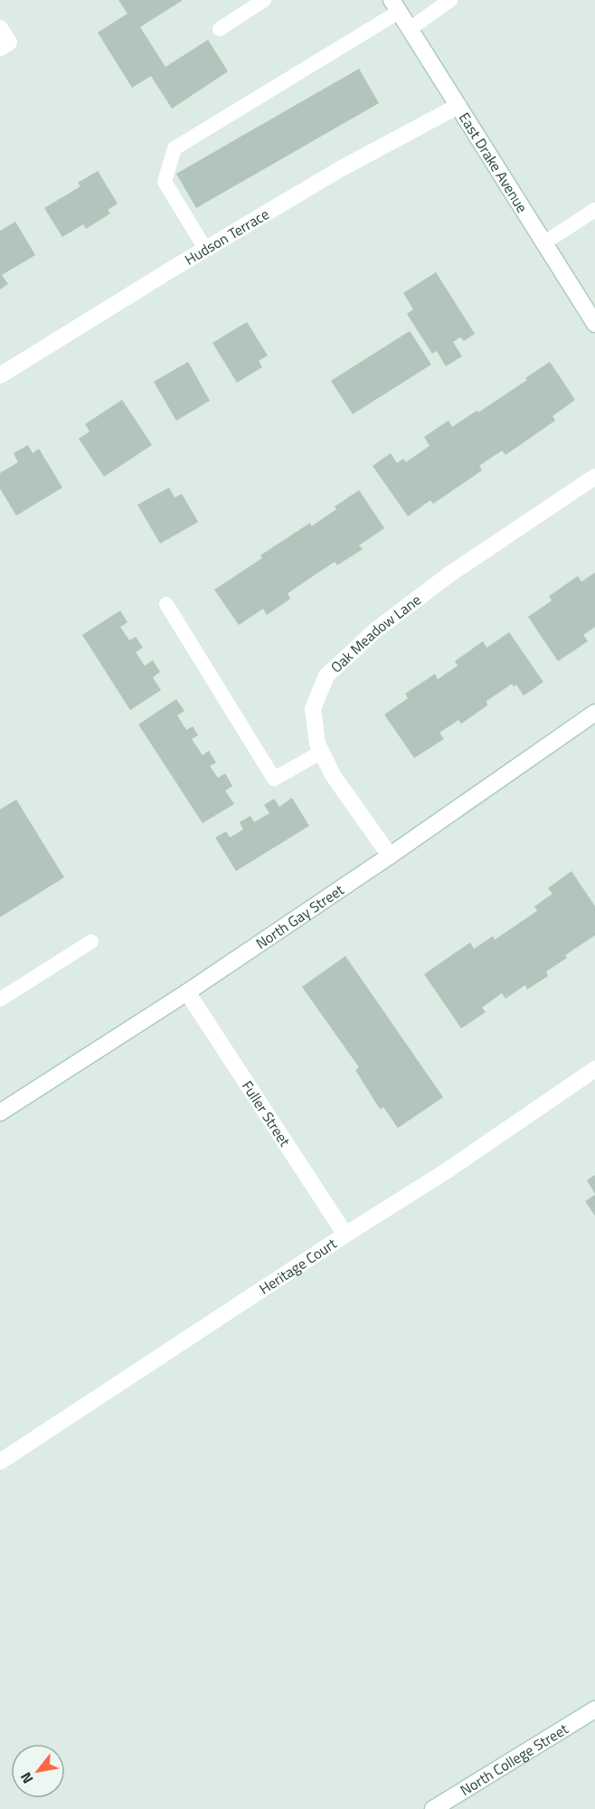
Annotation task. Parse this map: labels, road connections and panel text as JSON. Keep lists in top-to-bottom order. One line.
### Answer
{"streets":{"street":["East Drake Avenue","Hudson Terrace","Oak Meadow Lane","North Gay Street","Fuller Street","Heritage Court","North College Street"]},"crossings":[["East Drake Avenue","Hudson Terrace"],["Oak Meadow Lane","North Gay Street"],["North Gay Street","Fuller Street"],["Fuller Street","Heritage Court"]],"north":"bottom left"}
